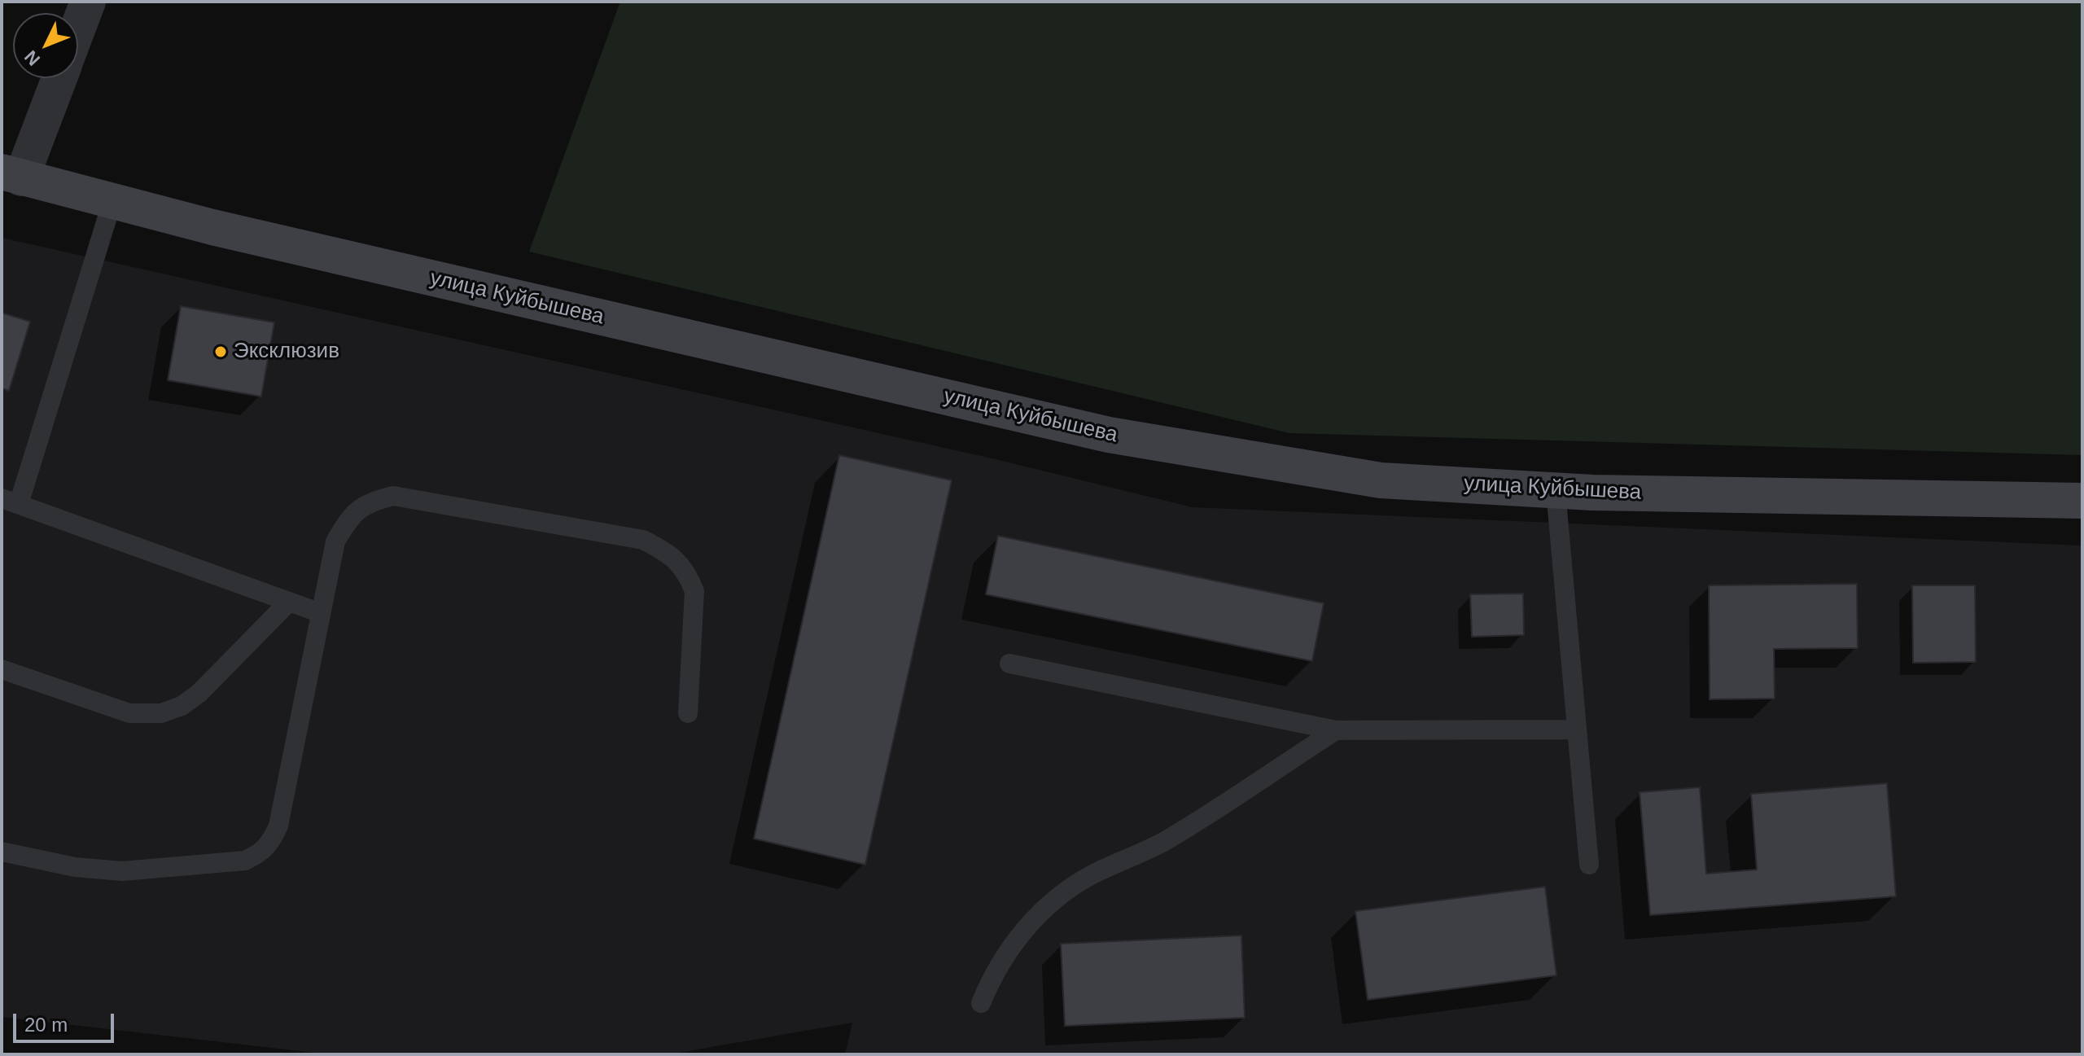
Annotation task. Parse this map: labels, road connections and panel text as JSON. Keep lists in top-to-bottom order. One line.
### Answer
{"streets":{"main road":["улица Куйбышева"]},"places":["Эксклюзив"],"scale_bar":"20 m","north":"bottom left"}
